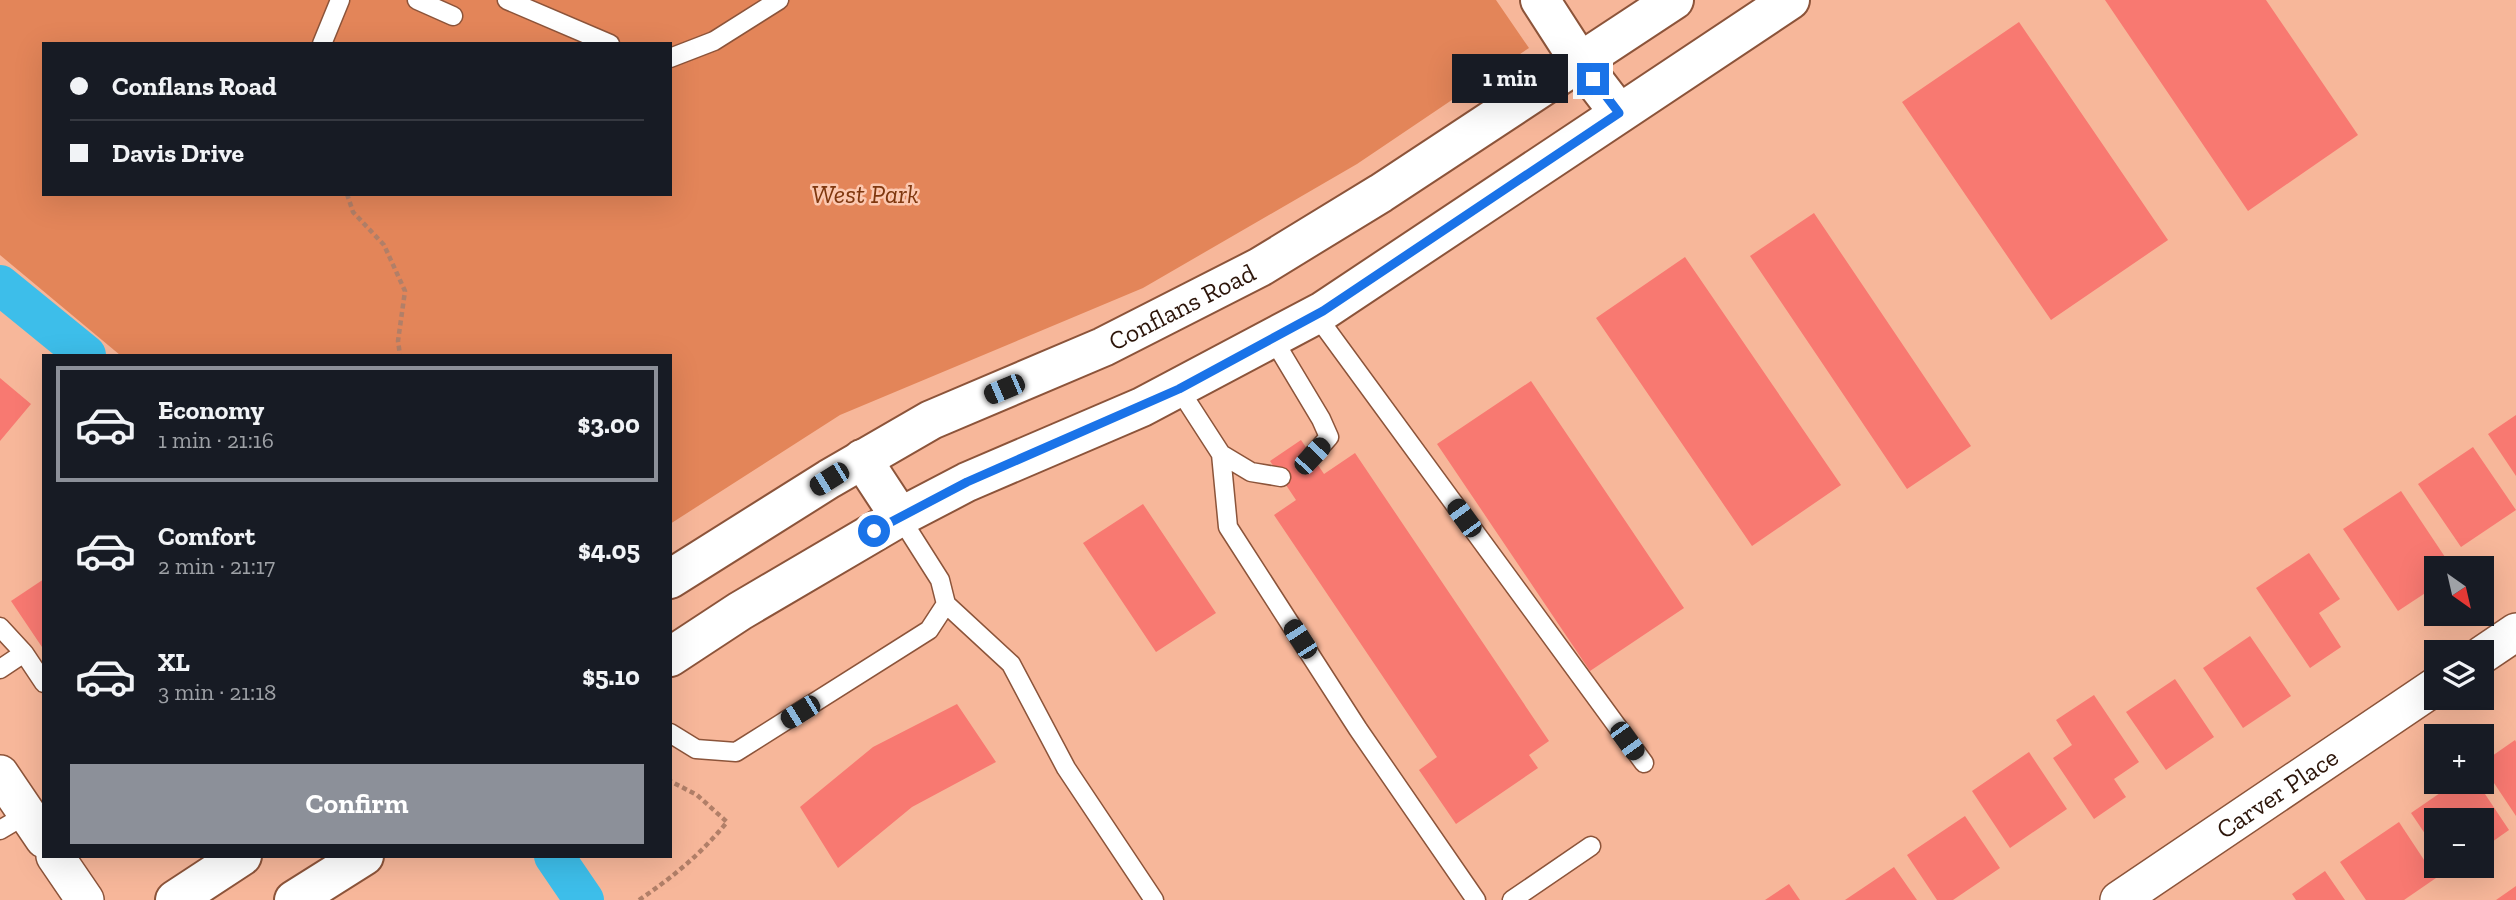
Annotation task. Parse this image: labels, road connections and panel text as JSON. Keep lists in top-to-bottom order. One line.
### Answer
{"streets":{"main road":["Conflans Road"],"street":["Carver Place"]},"parks":["West Park"],"north":"bottom right","page":{"banner":["Conflans Road","Davis Drive"],"bubble":"1 min","list":[{"name":"Economy","note":"1 min · 21:16","value":"$3.00"},{"name":"Comfort","note":"2 min · 21:17","value":"$4.05"},{"name":"XL","note":"3 min · 21:18","value":"$5.10"}],"map_buttons":["+","−"],"buttons":"Confirm"}}
